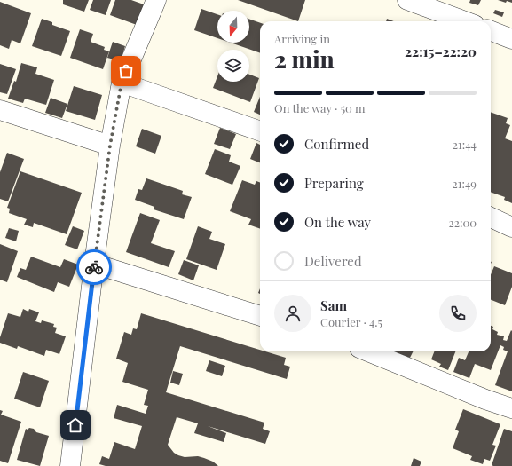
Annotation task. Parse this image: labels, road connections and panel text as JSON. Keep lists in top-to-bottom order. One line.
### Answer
{"north":"bottom","page":{"heading":["2 min","Arriving in","22:15–22:20"],"panel":["Sam","Courier · 4.5"],"bar":"On the way · 50 m","list":[["Confirmed","21:44"],["Preparing","21:49"],["On the way","22:00"],"Delivered"]}}
